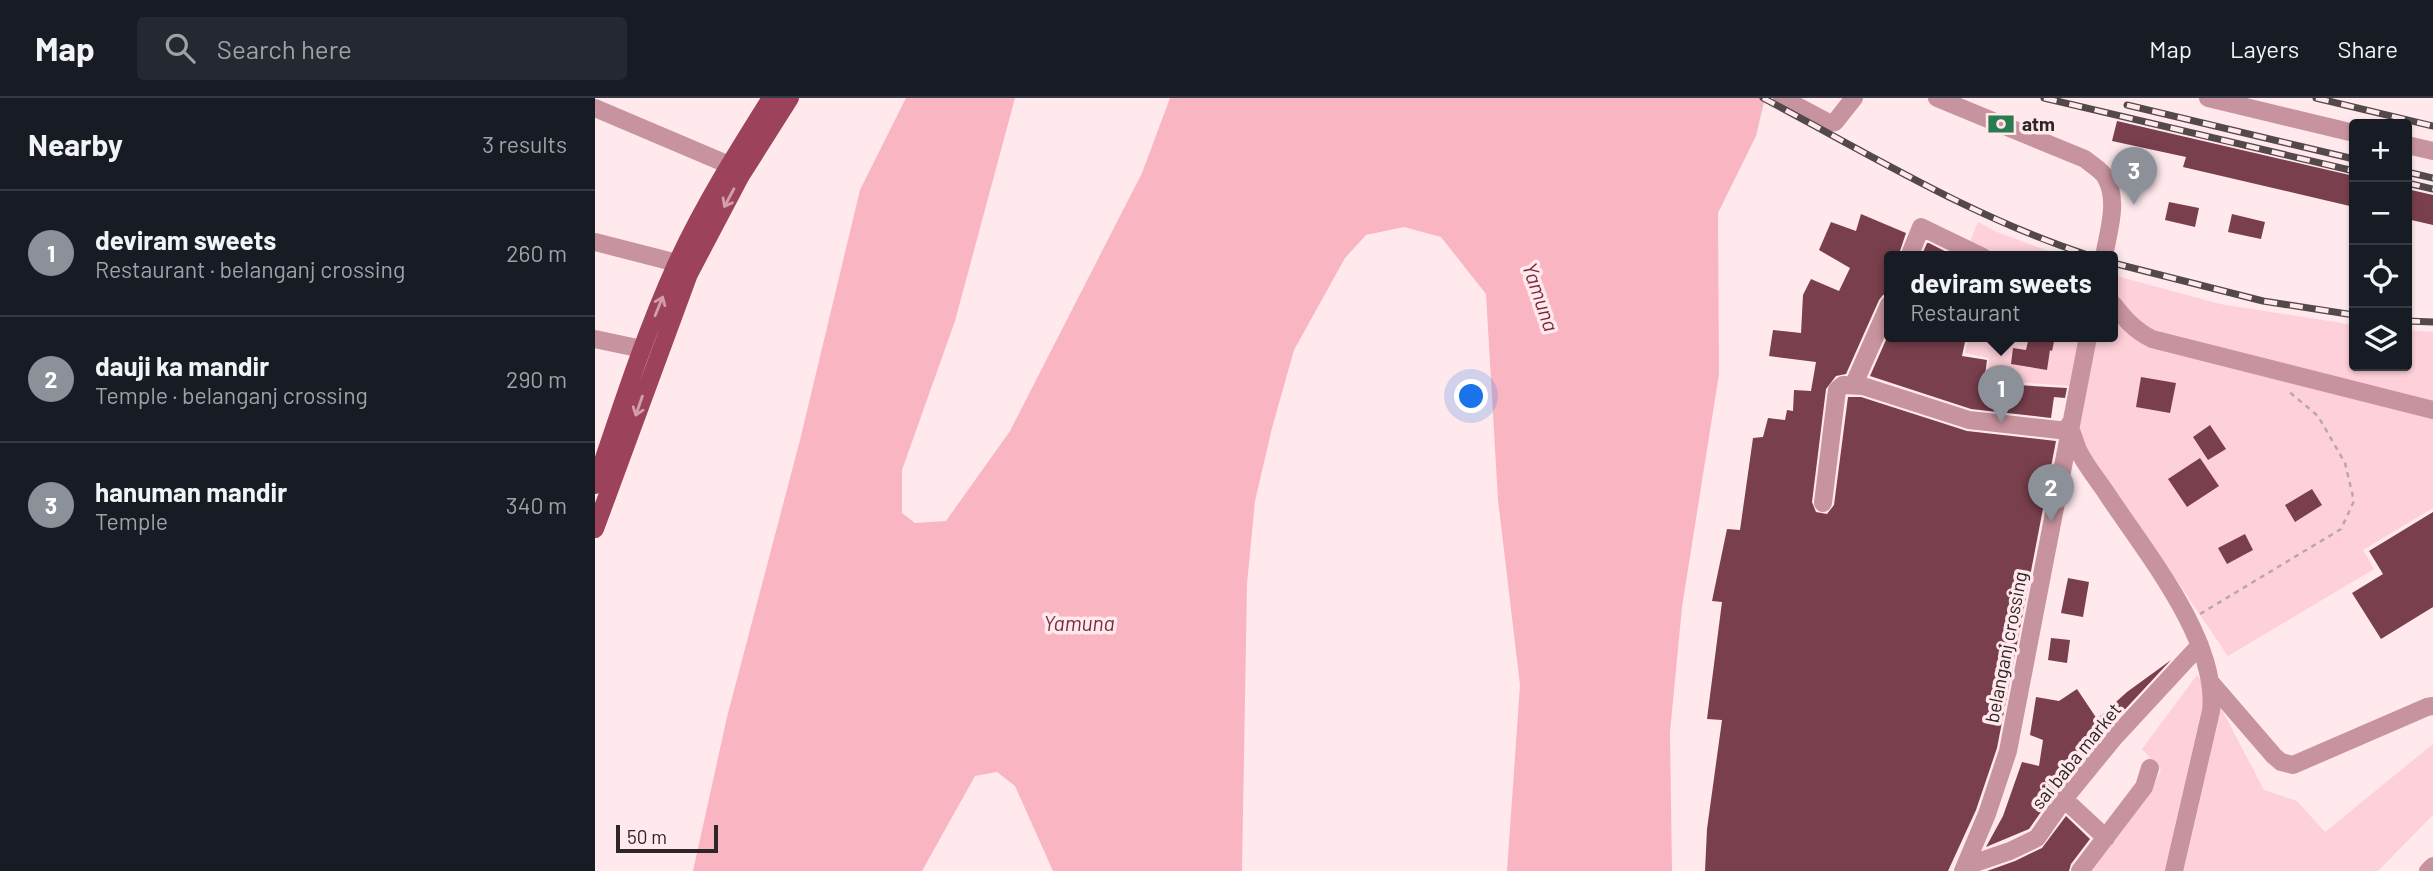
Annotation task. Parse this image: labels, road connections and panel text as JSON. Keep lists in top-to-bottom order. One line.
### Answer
{"streets":{"street":["belanganj crossing","sai baba market"]},"crossings":[["belanganj crossing","sai baba market"]],"water":["Yamuna"],"places":{"bank":["atm"]},"scale_bar":"50 m","page":{"header":"Map","search":"Search here","nav":["Map","Layers","Share"],"heading":["Nearby","3 results"],"map_buttons":["+","−"],"pins":["3","1","2"],"list":[{"mark":"1","name":"deviram sweets","note":"Restaurant · belanganj crossing","value":"260 m"},{"mark":"2","name":"dauji ka mandir","note":"Temple · belanganj crossing","value":"290 m"},{"mark":"3","name":"hanuman mandir","note":"Temple","value":"340 m"}],"popup":["deviram sweets","Restaurant"],"scale":"50 m"}}
